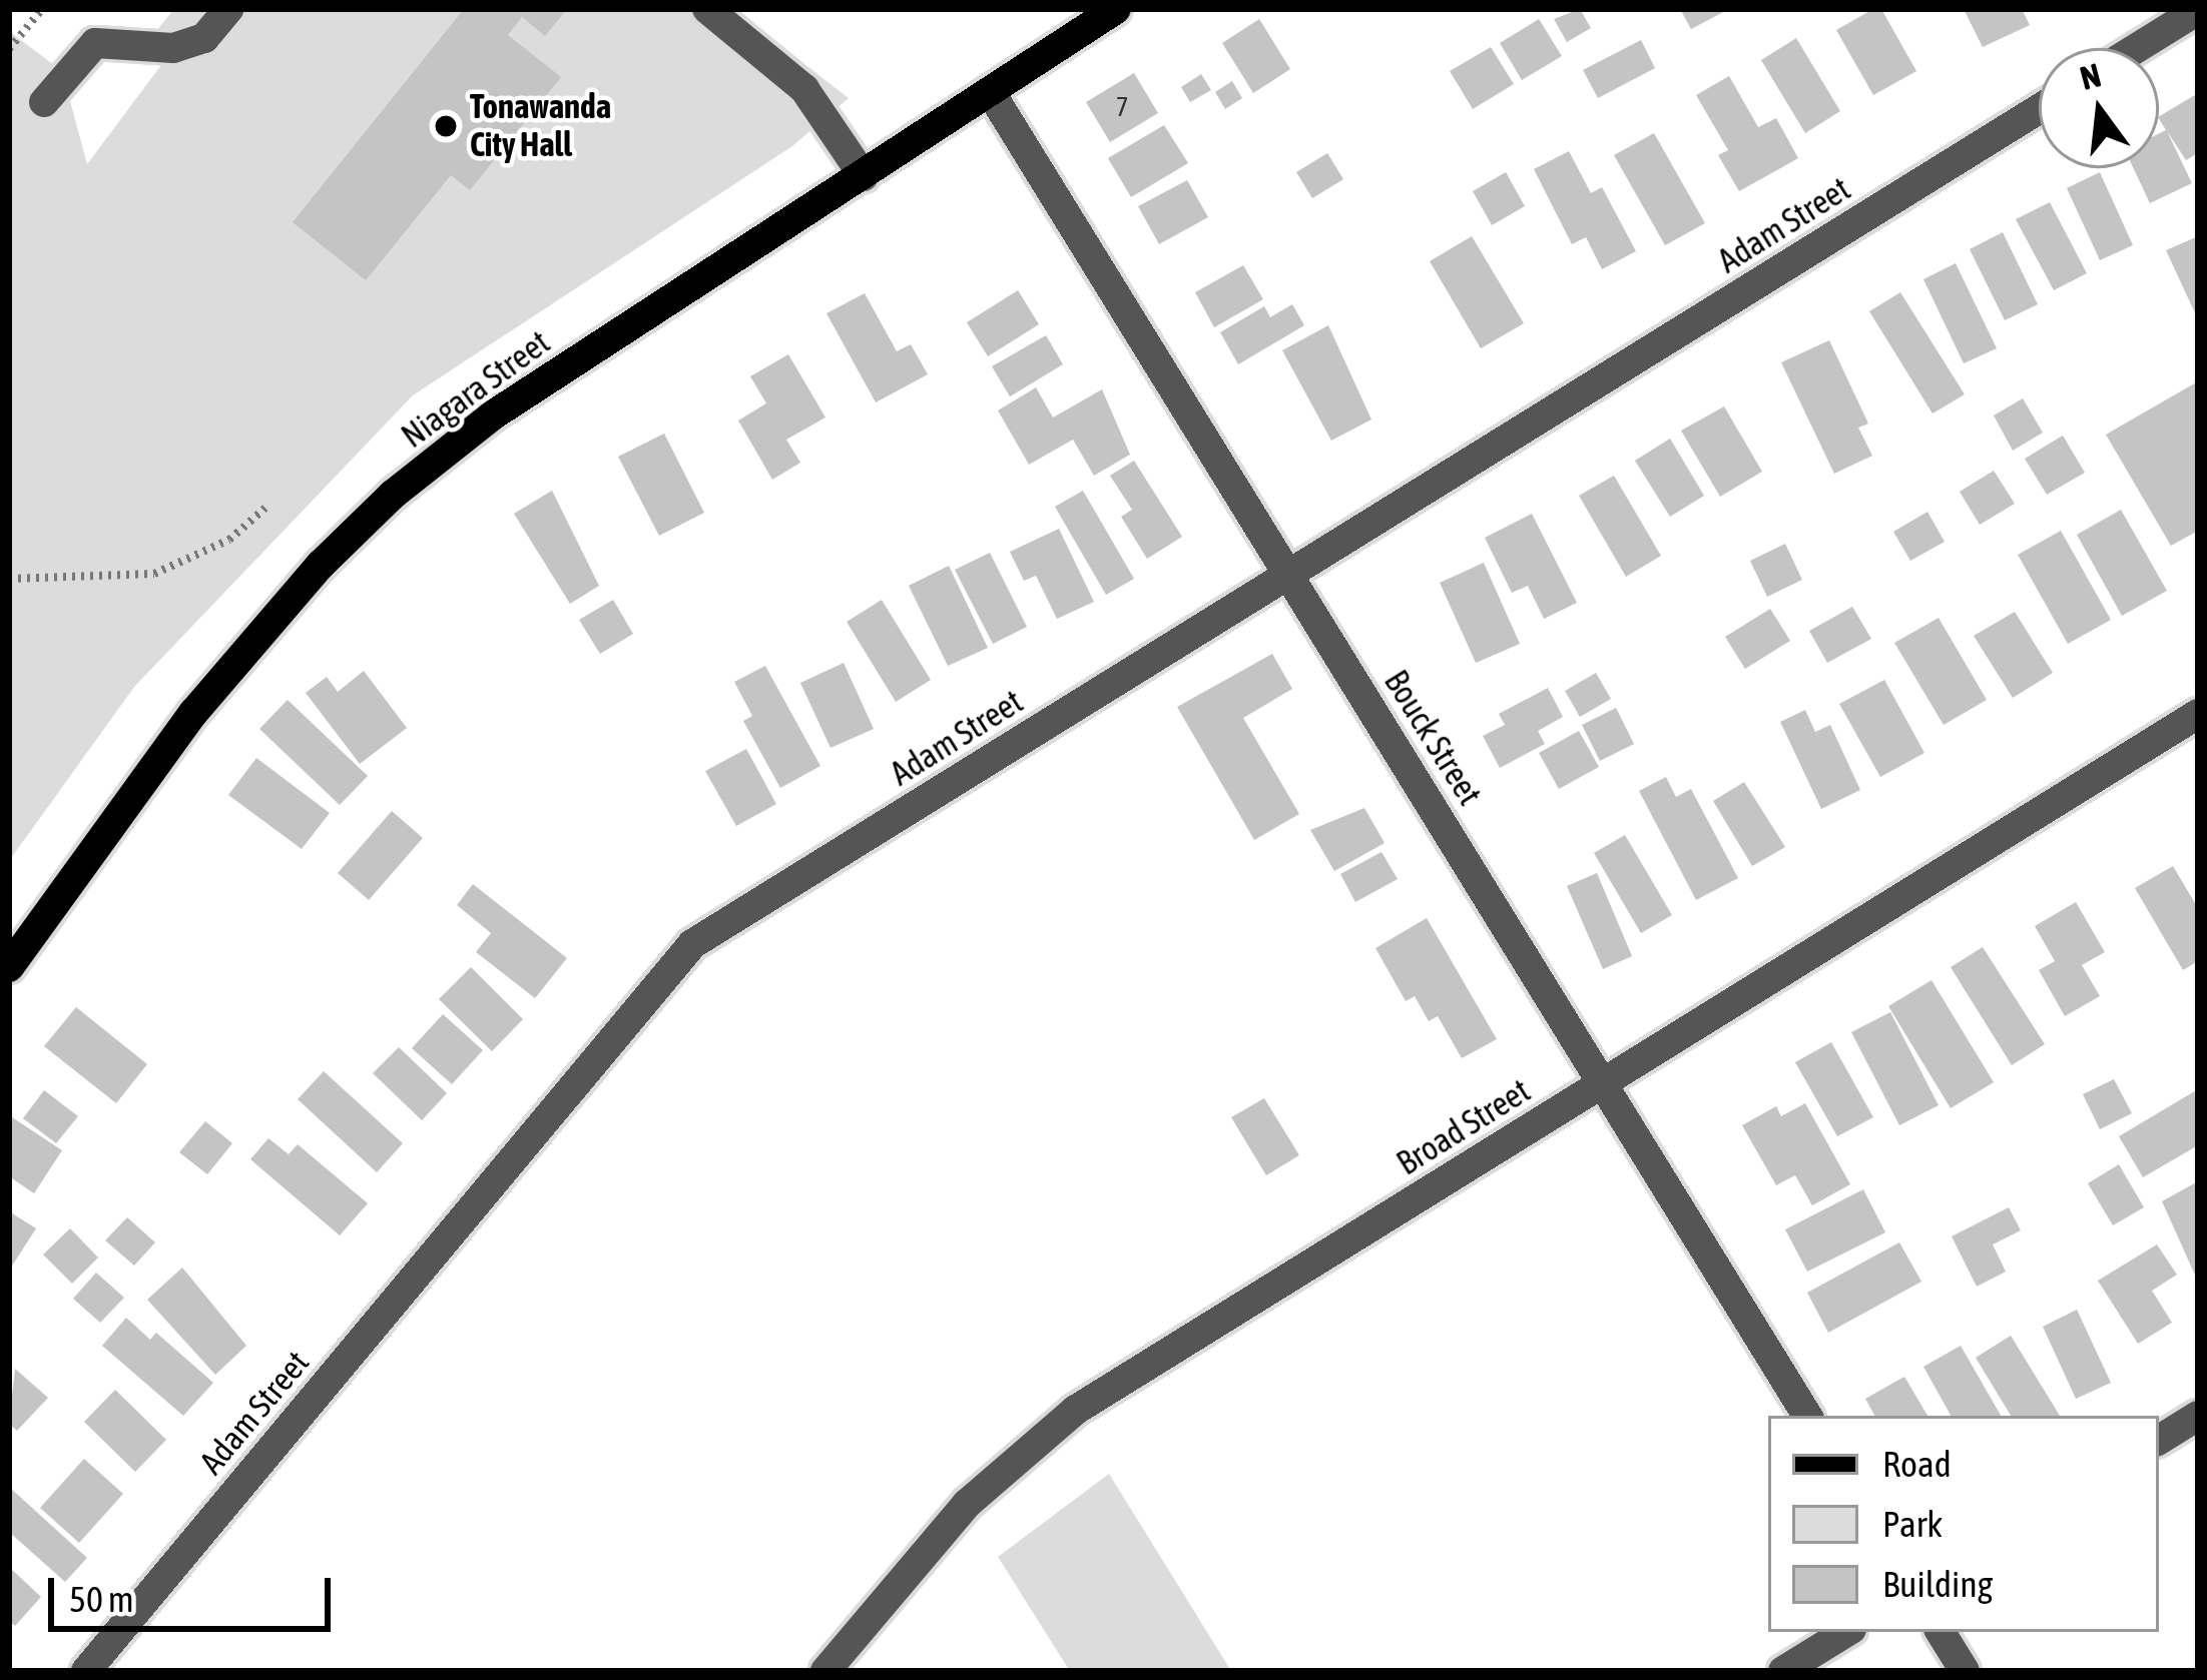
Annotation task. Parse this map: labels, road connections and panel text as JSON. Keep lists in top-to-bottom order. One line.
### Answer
{"streets":{"main road":["Niagara Street"],"street":["Adam Street","Bouck Street","Broad Street"]},"crossings":[["Adam Street","Bouck Street"],["Niagara Street","Bouck Street"],["Bouck Street","Broad Street"]],"places":["Tonawanda City Hall"],"house_numbers":["7"],"legend":["Road","Park","Building"],"scale_bar":"50 m","north":"top"}
